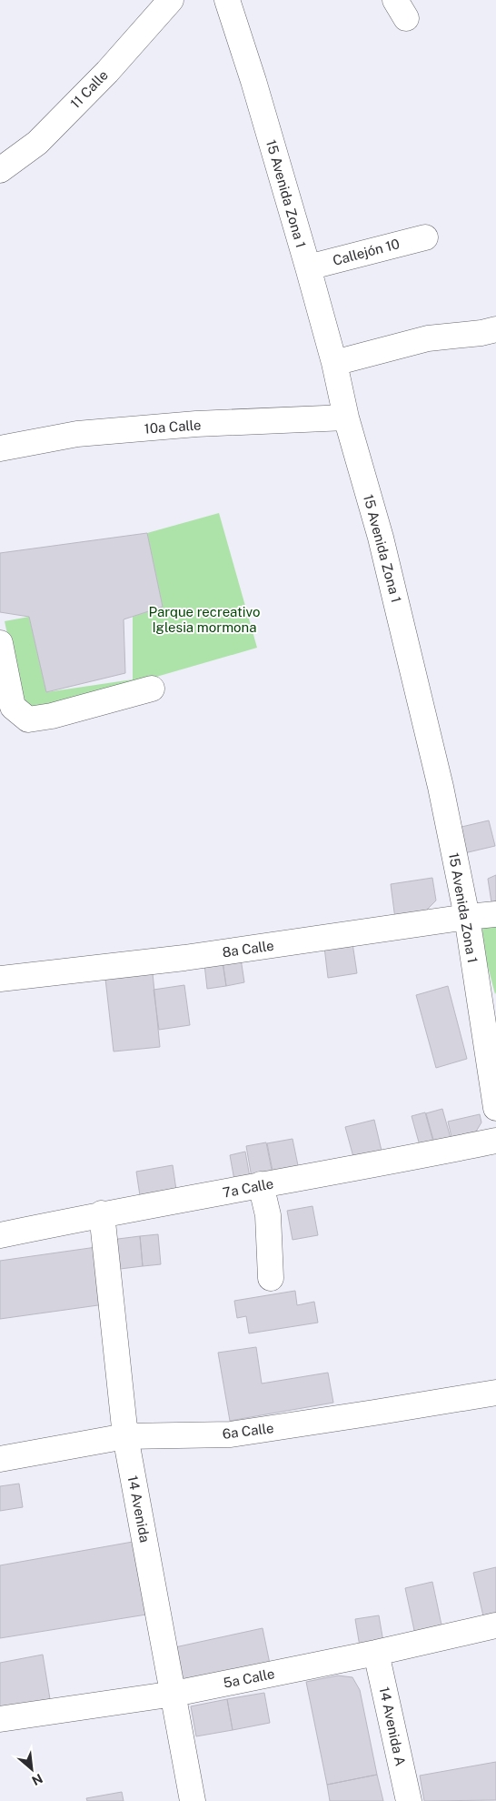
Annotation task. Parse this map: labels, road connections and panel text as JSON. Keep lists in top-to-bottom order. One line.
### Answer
{"streets":{"street":["11 Calle","15 Avenida Zona 1","Callejón 10","10a Calle","8a Calle","7a Calle","6a Calle","14 Avenida","5a Calle","14 Avenida A"]},"crossings":[["15 Avenida Zona 1","Callejón 10"],["15 Avenida Zona 1","10a Calle"],["15 Avenida Zona 1","8a Calle"],["7a Calle","14 Avenida"],["6a Calle","14 Avenida"],["14 Avenida","5a Calle"],["5a Calle","14 Avenida A"]],"parks":["Parque recreativo Iglesia mormona"],"north":"bottom right"}
